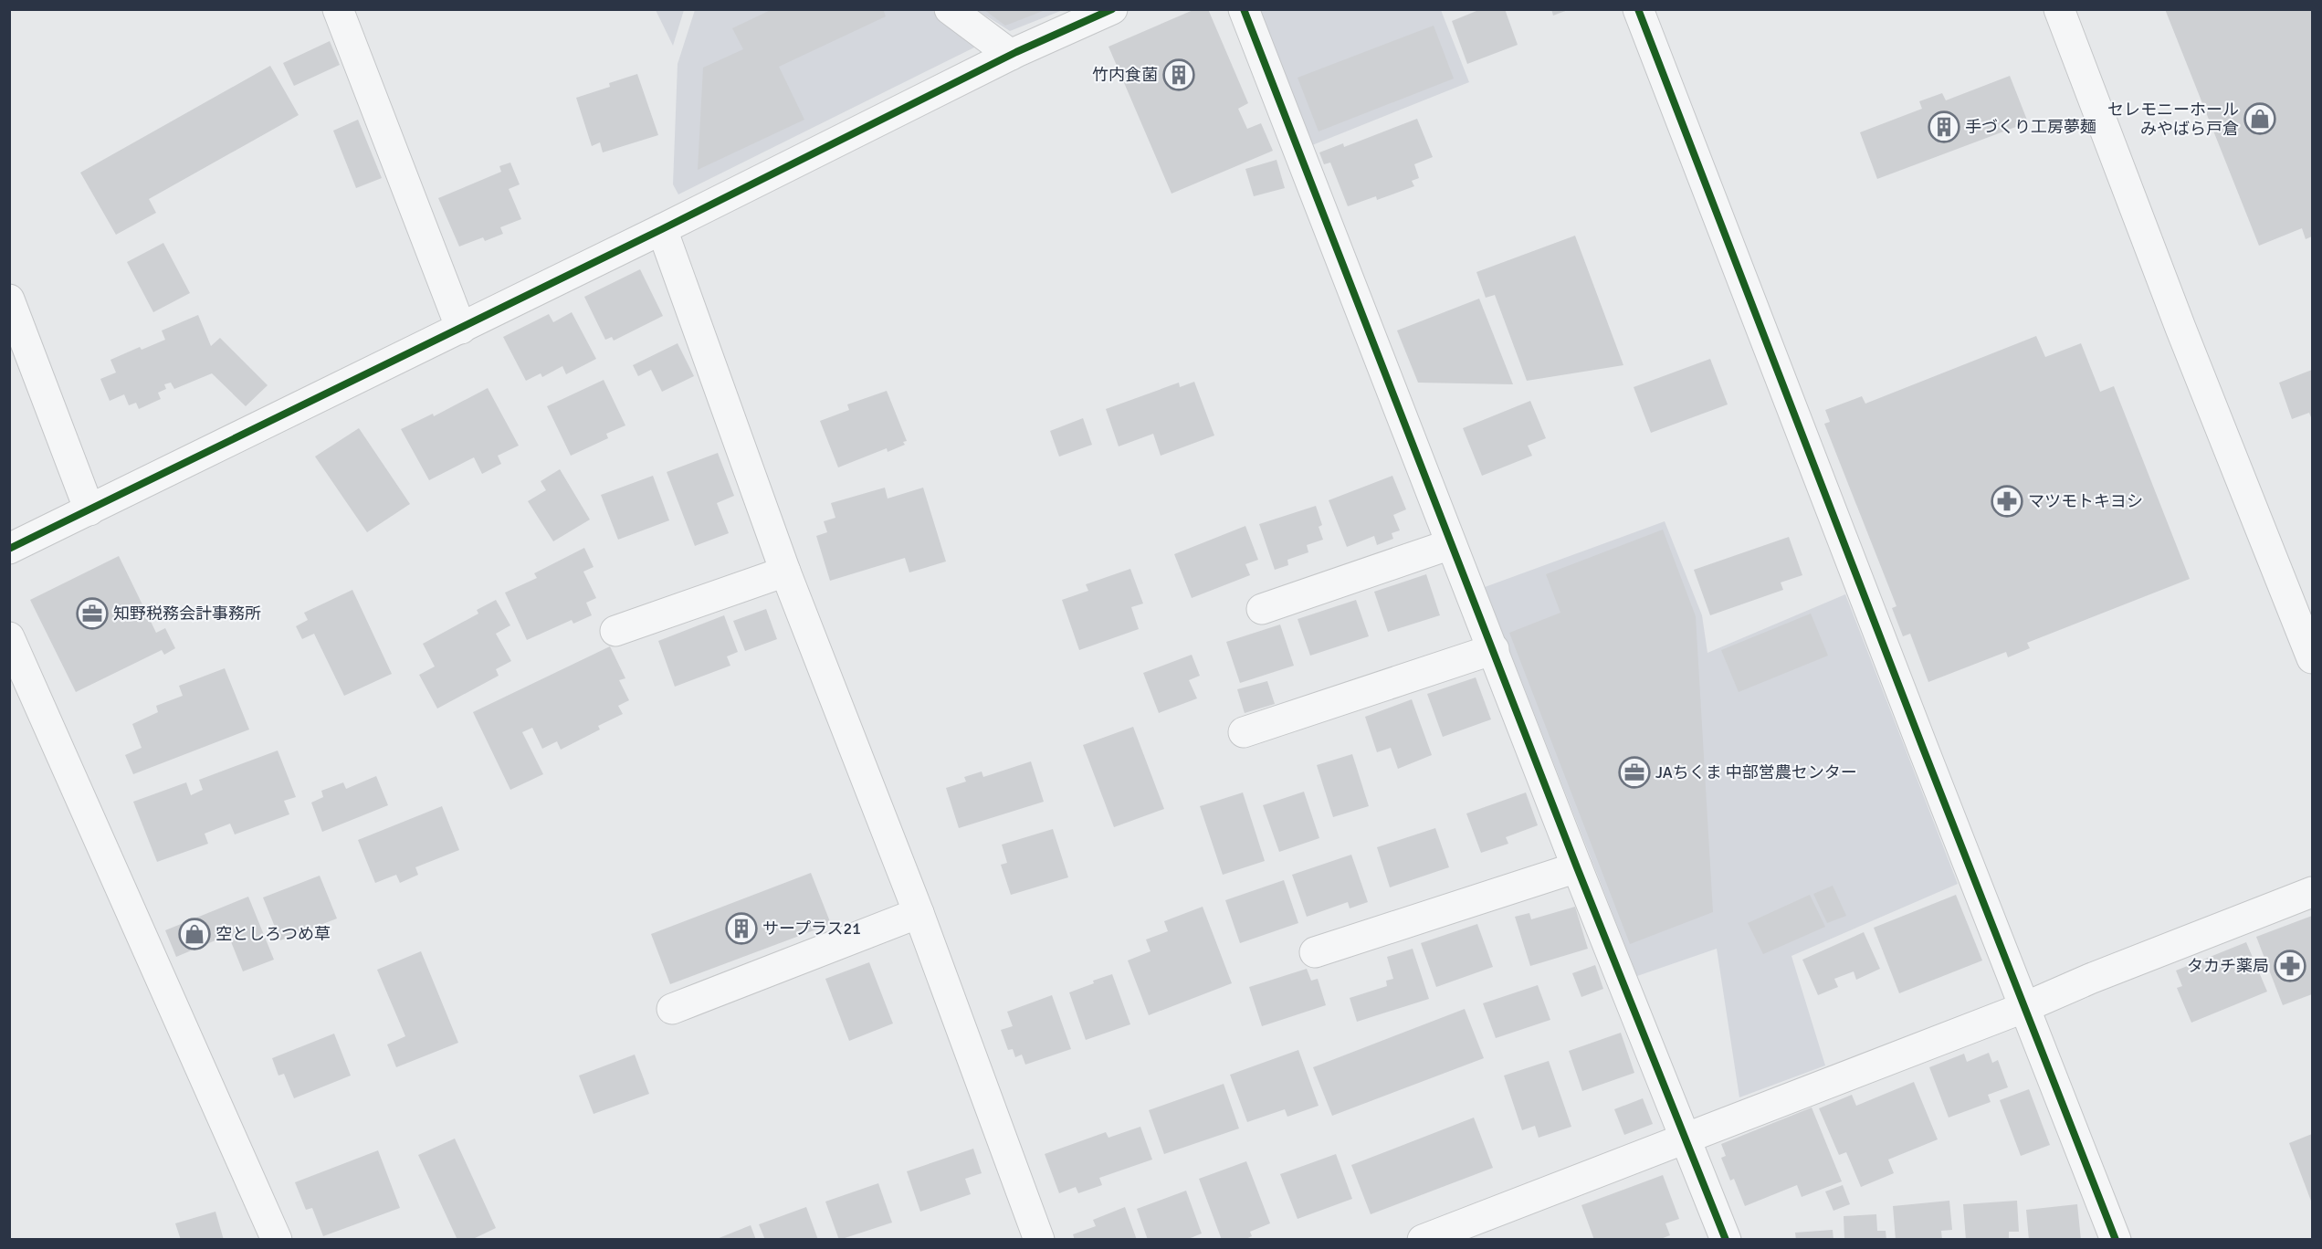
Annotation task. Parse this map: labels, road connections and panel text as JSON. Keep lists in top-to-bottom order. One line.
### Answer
{"places":{"building":["竹内食菌","手づくり工房夢麺","サープラス21"],"shop":["セレモニーホール みやばら戸倉","空としろつめ草"],"pharmacy":["マツモトキヨシ","タカチ薬局"],"office":["知野税務会計事務所","JAちくま 中部営農センター"]}}
